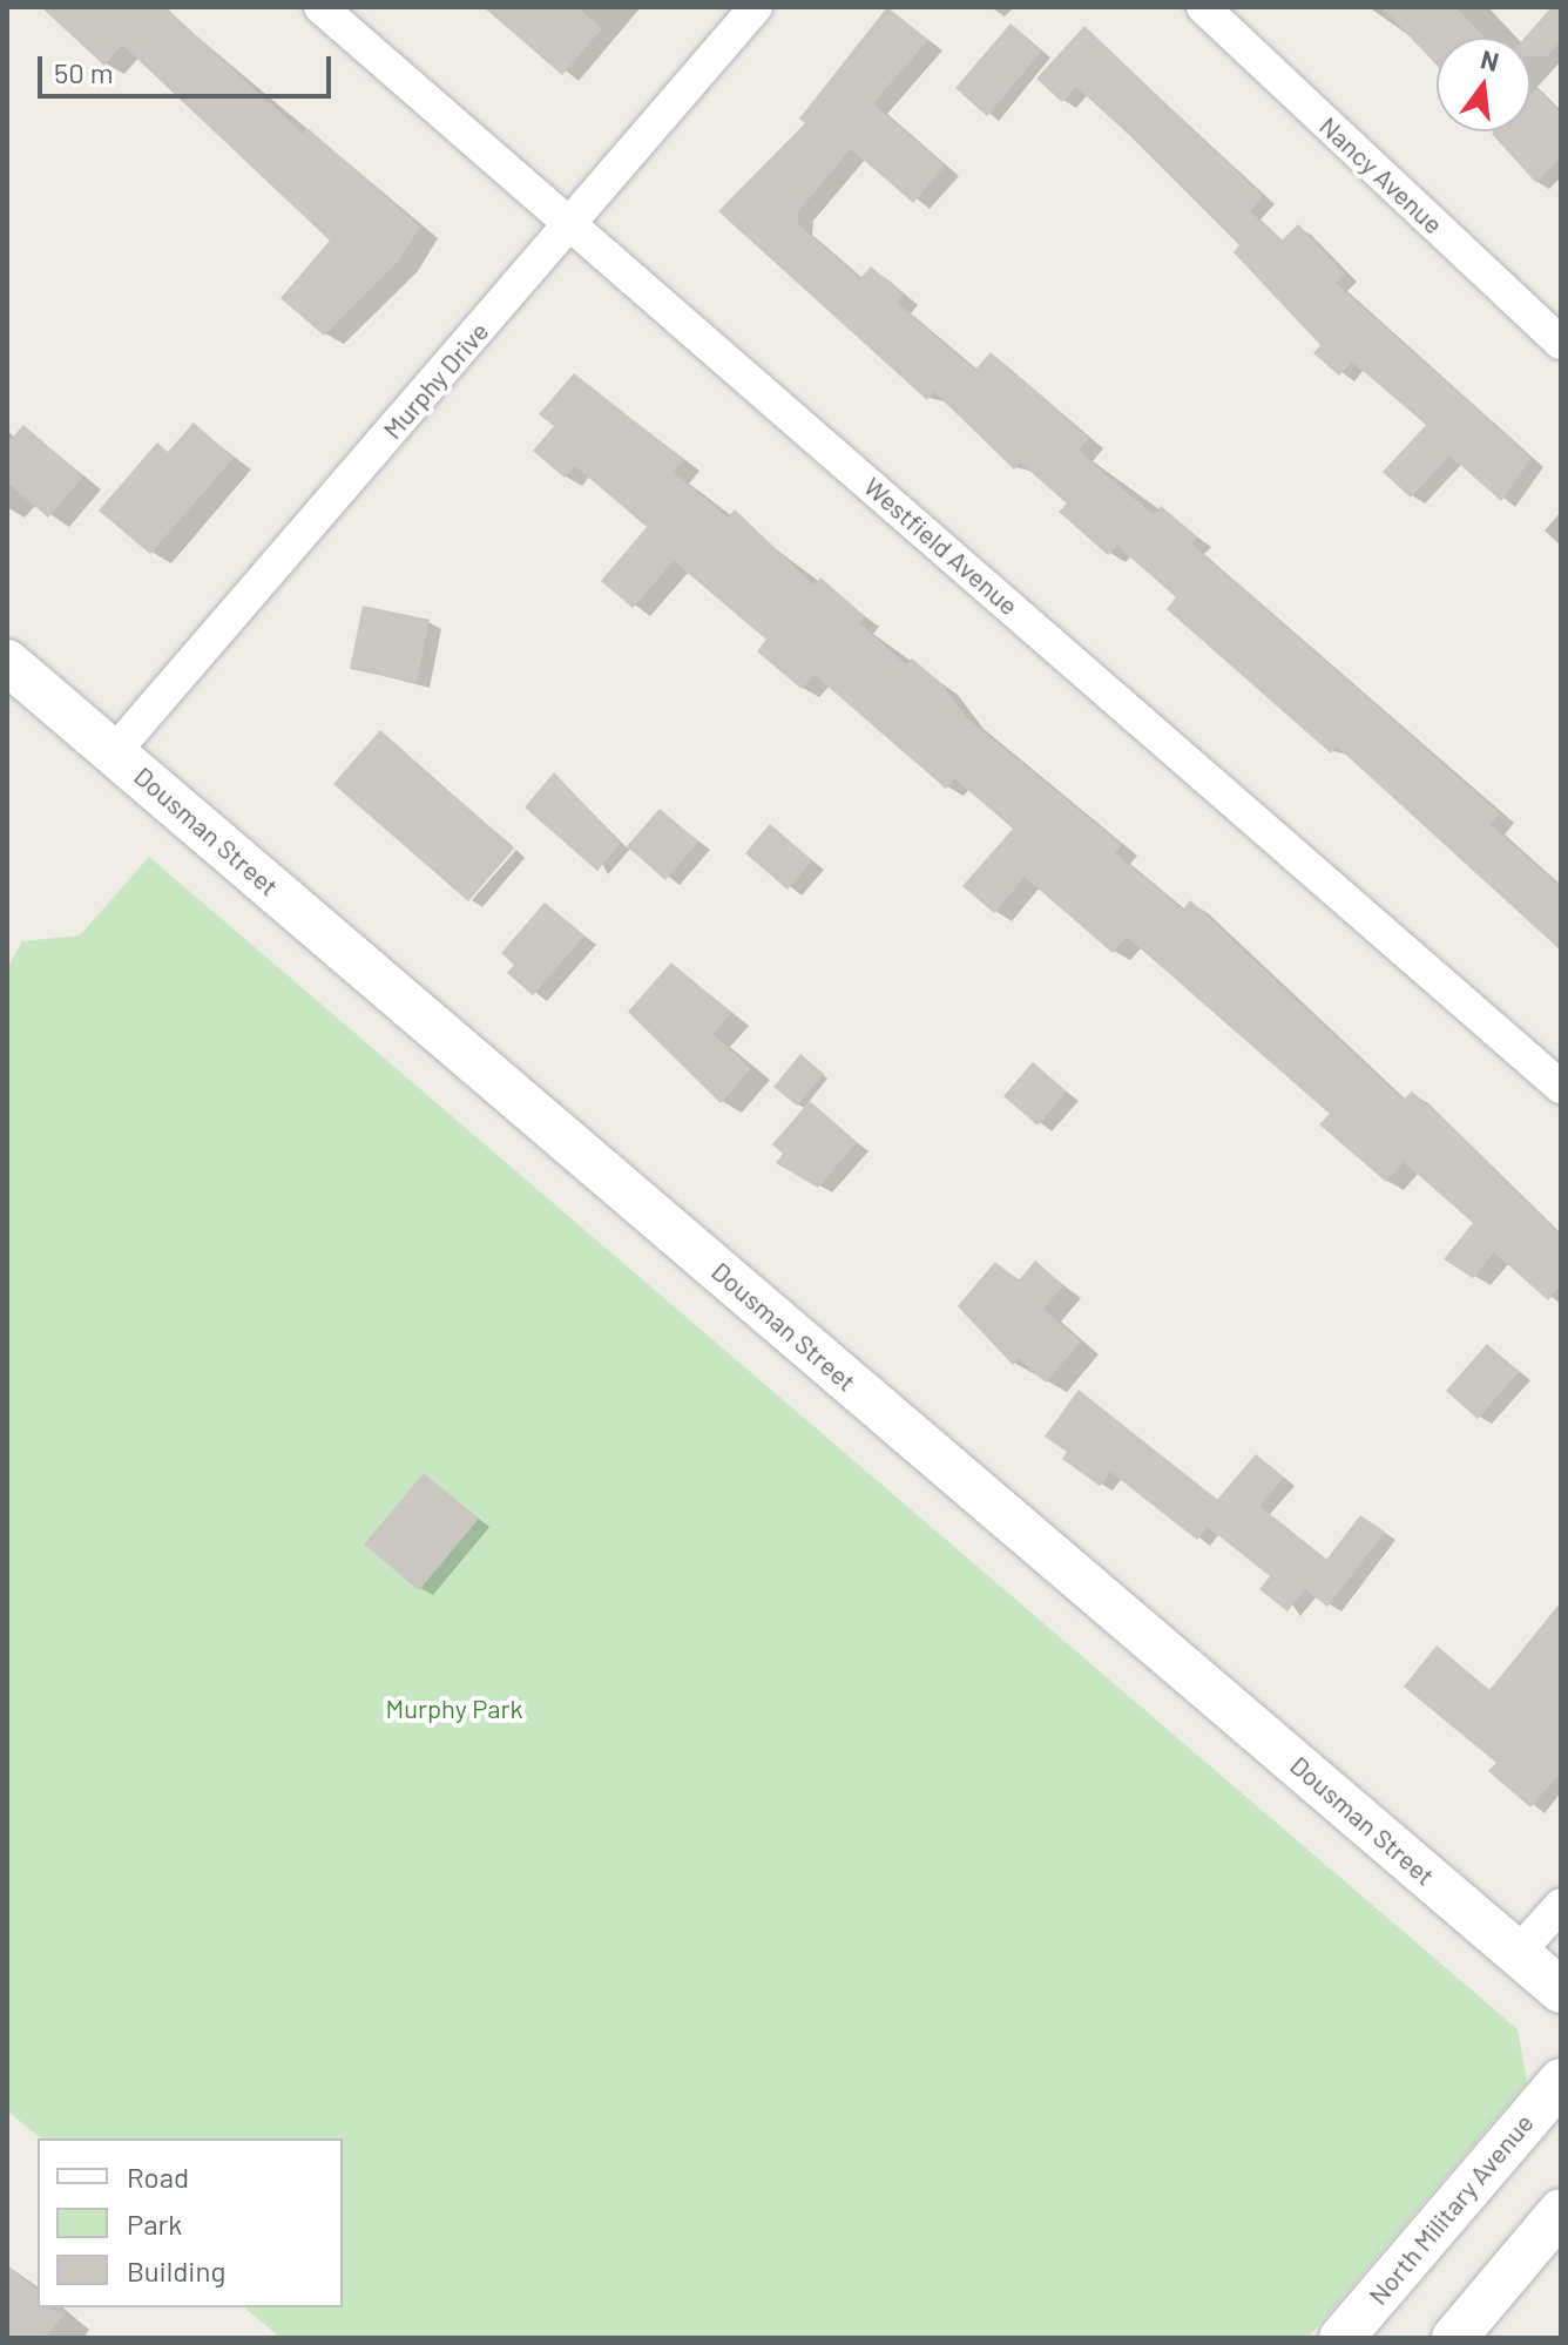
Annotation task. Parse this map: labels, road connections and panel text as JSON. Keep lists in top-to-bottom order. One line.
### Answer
{"streets":{"street":["Nancy Avenue","Murphy Drive","Westfield Avenue","Dousman Street","North Military Avenue"]},"crossings":[["Murphy Drive","Westfield Avenue"],["Murphy Drive","Dousman Street"]],"parks":["Murphy Park"],"legend":["Road","Park","Building"],"scale_bar":"50 m","north":"top"}
